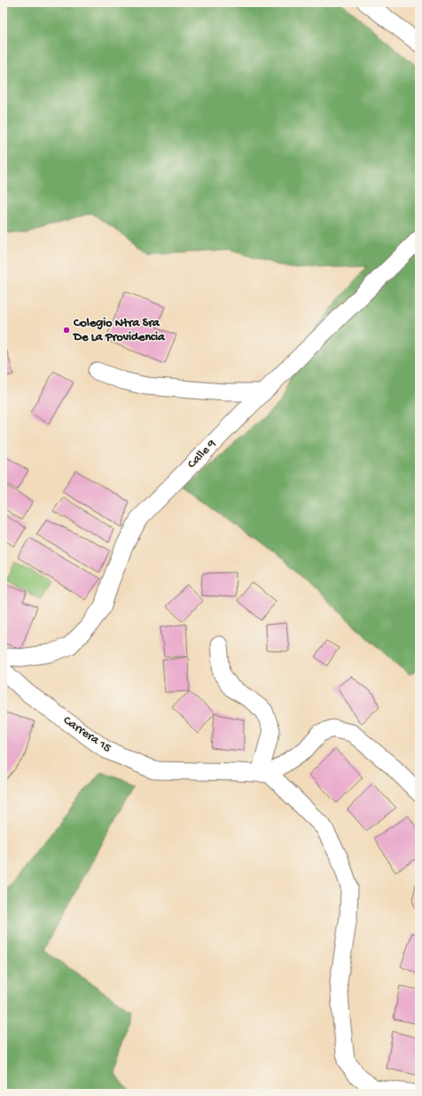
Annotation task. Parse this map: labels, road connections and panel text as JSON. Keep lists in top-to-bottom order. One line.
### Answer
{"streets":{"street":["Calle 9","Carrera 15"]},"places":["Colegio Ntra Sra De La Providencia"]}
